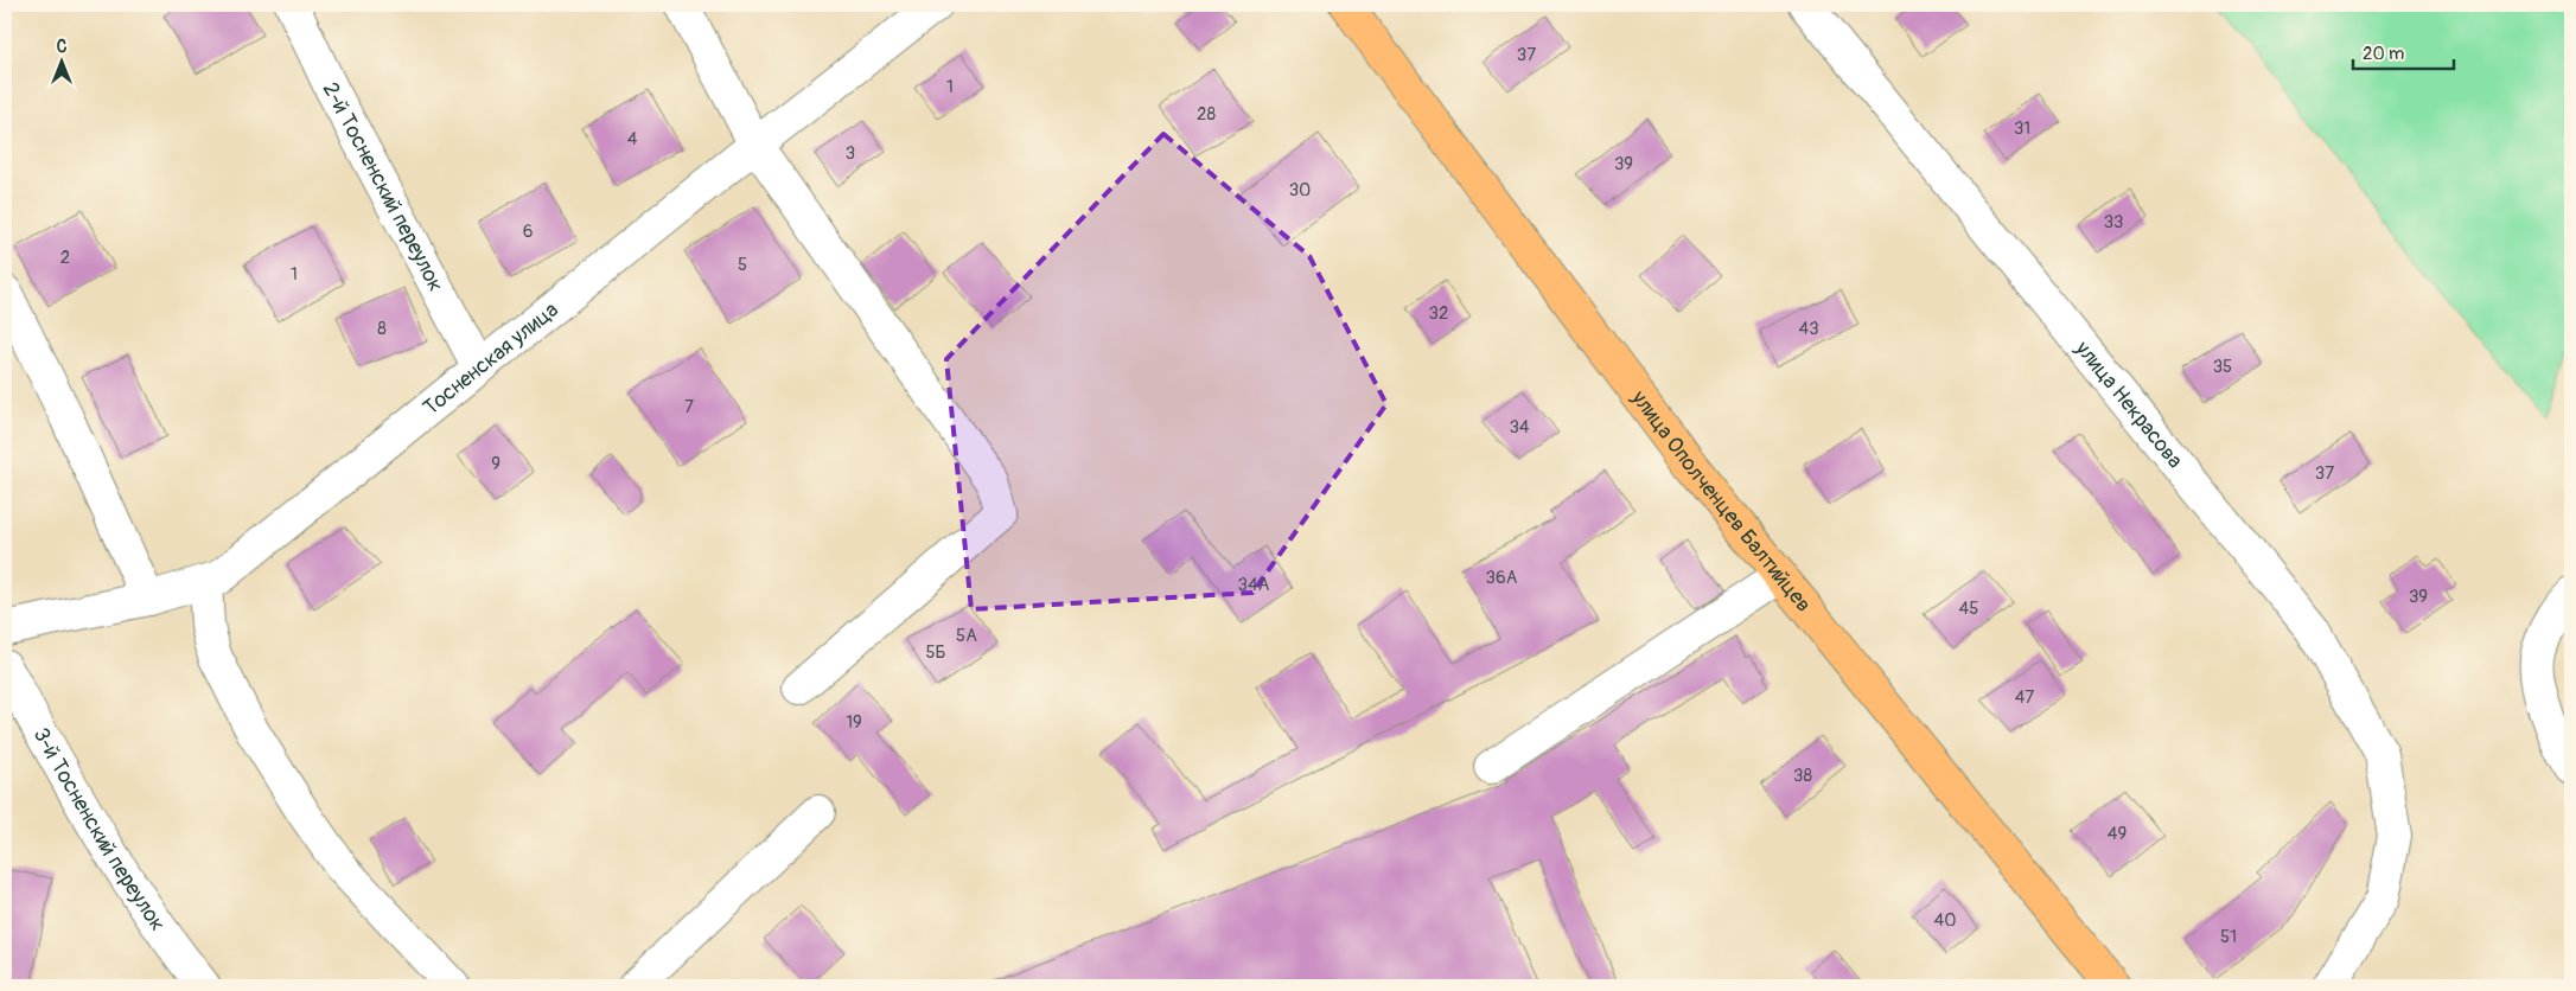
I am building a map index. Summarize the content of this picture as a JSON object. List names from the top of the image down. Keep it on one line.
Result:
{"streets":{"main road":["улица Ополченцев Балтийцев"],"street":["2-й Тосненский переулок","Тосненская улица","улица Некрасова","3-й Тосненский переулок"]},"crossings":[["2-й Тосненский переулок","Тосненская улица"]],"house_numbers":["37","1","28","31","4","3","39","30","33","6","2","5","1","32","8","43","35","7","34","9","37","36А","34А","39","45","5А","5Б","47","19","38","49","40","51"],"scale_bar":"20 m","north":"top"}
